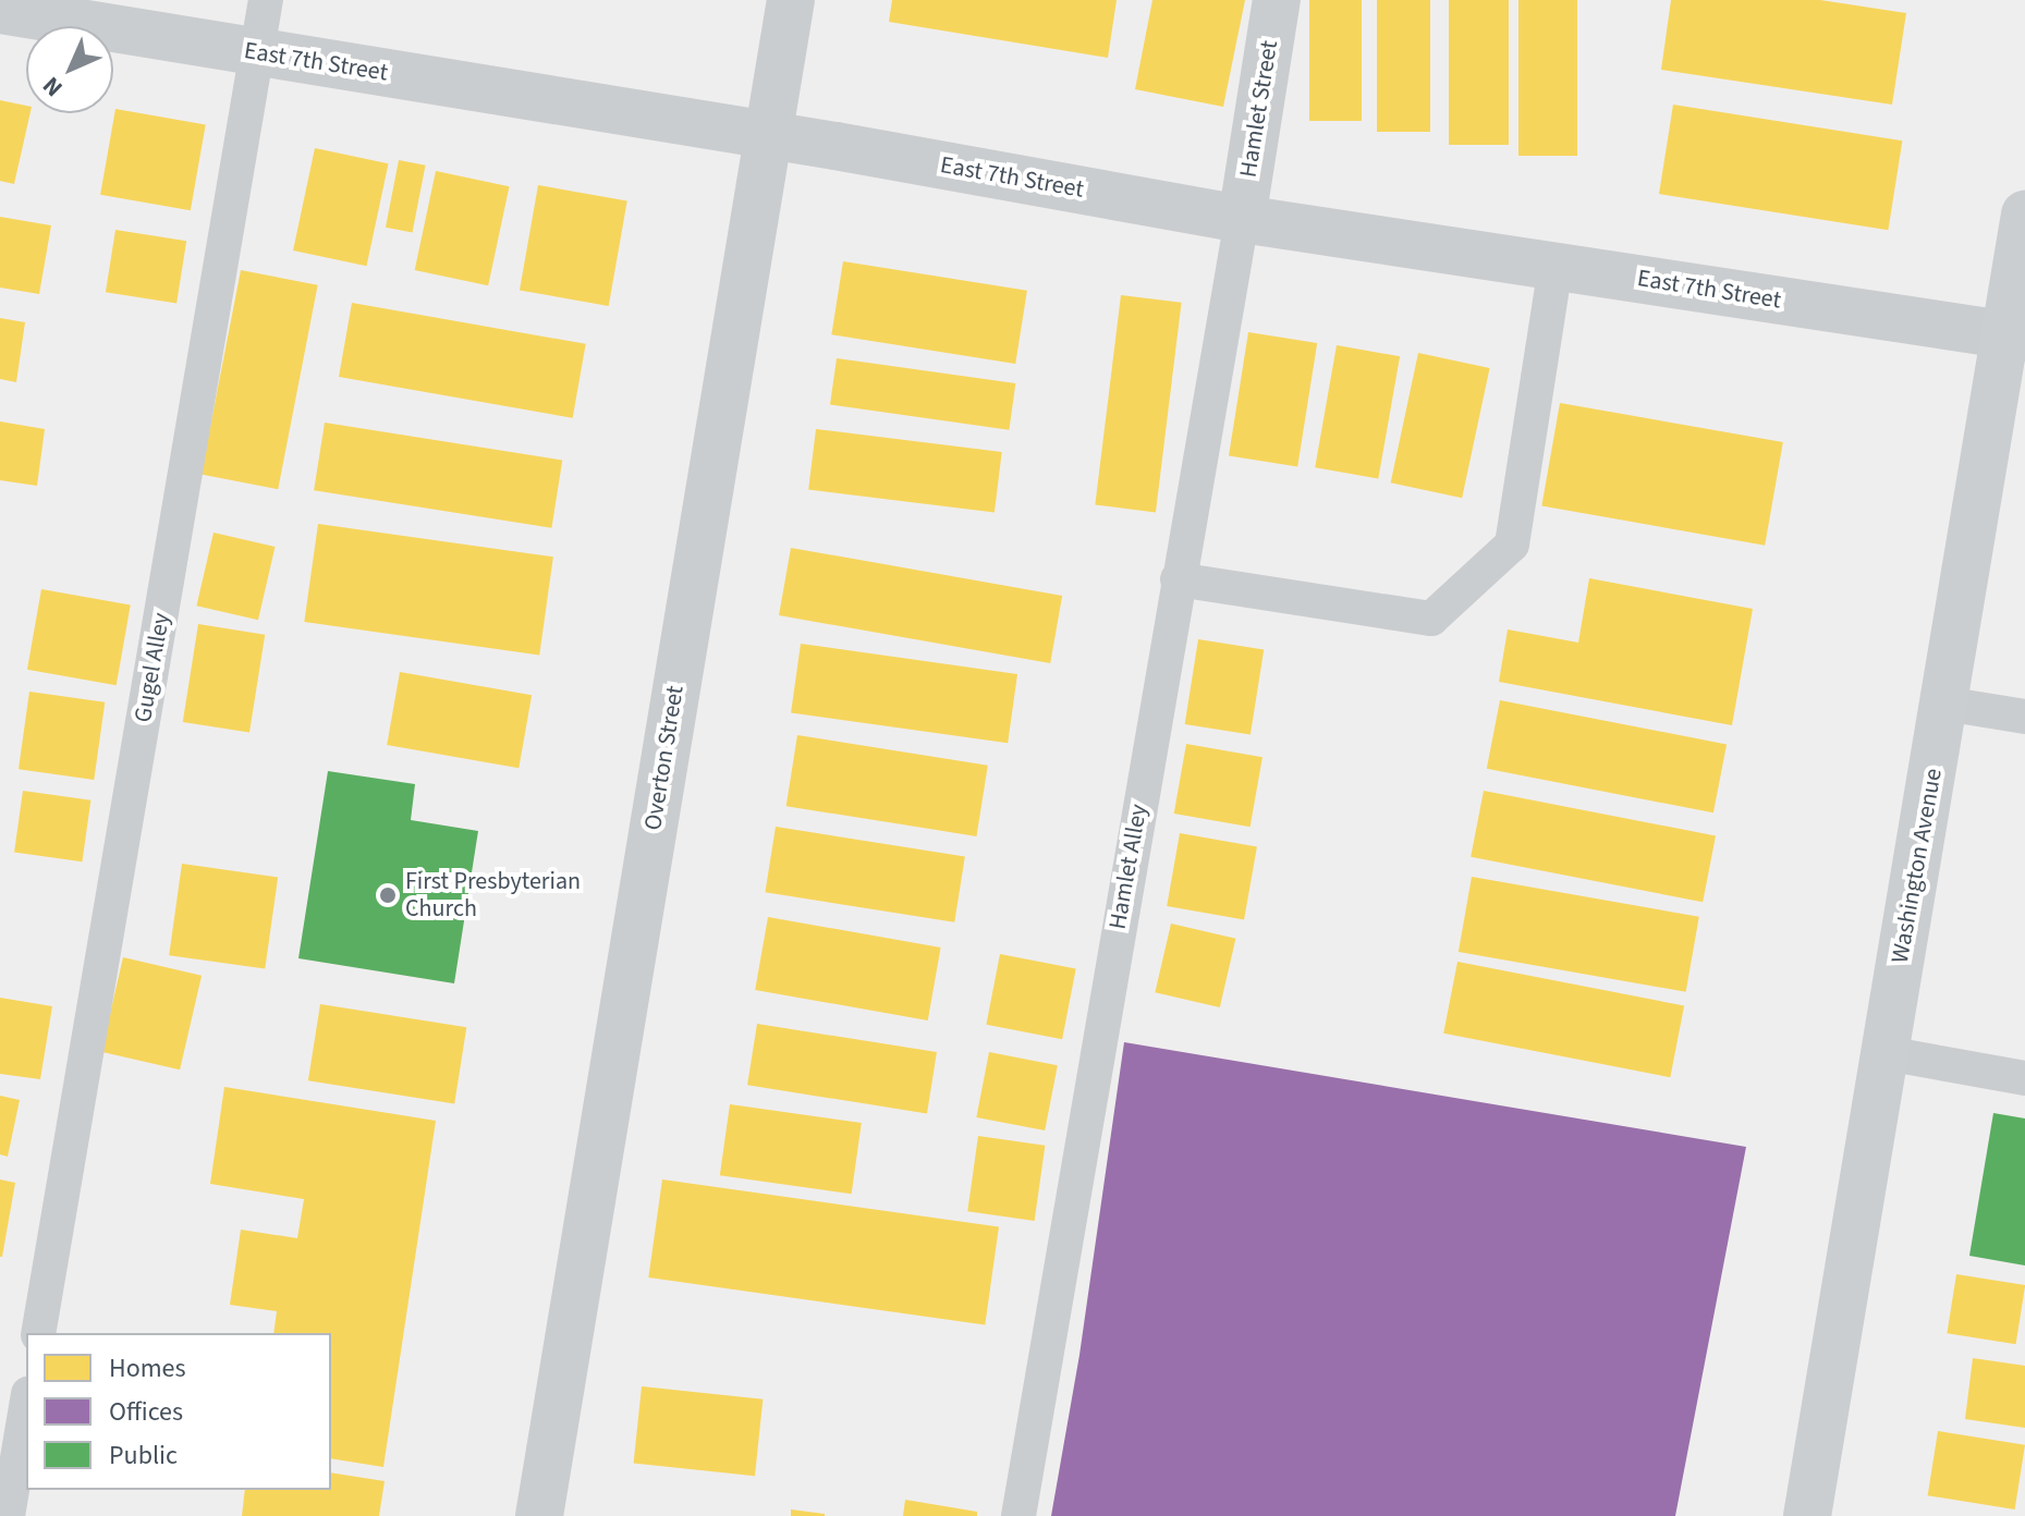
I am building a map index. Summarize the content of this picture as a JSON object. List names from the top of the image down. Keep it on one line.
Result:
{"streets":{"street":["East 7th Street","Hamlet Street","Overton Street","Washington Avenue"],"lane":["Gugel Alley","Hamlet Alley"]},"crossings":[["East 7th Street","Hamlet Street"],["East 7th Street","Gugel Alley"],["East 7th Street","Overton Street"],["East 7th Street","Washington Avenue"],["East 7th Street","Hamlet Alley"],["Hamlet Street","Hamlet Alley"]],"places":["First Presbyterian Church"],"legend":["Homes","Offices","Public"],"north":"bottom left"}
